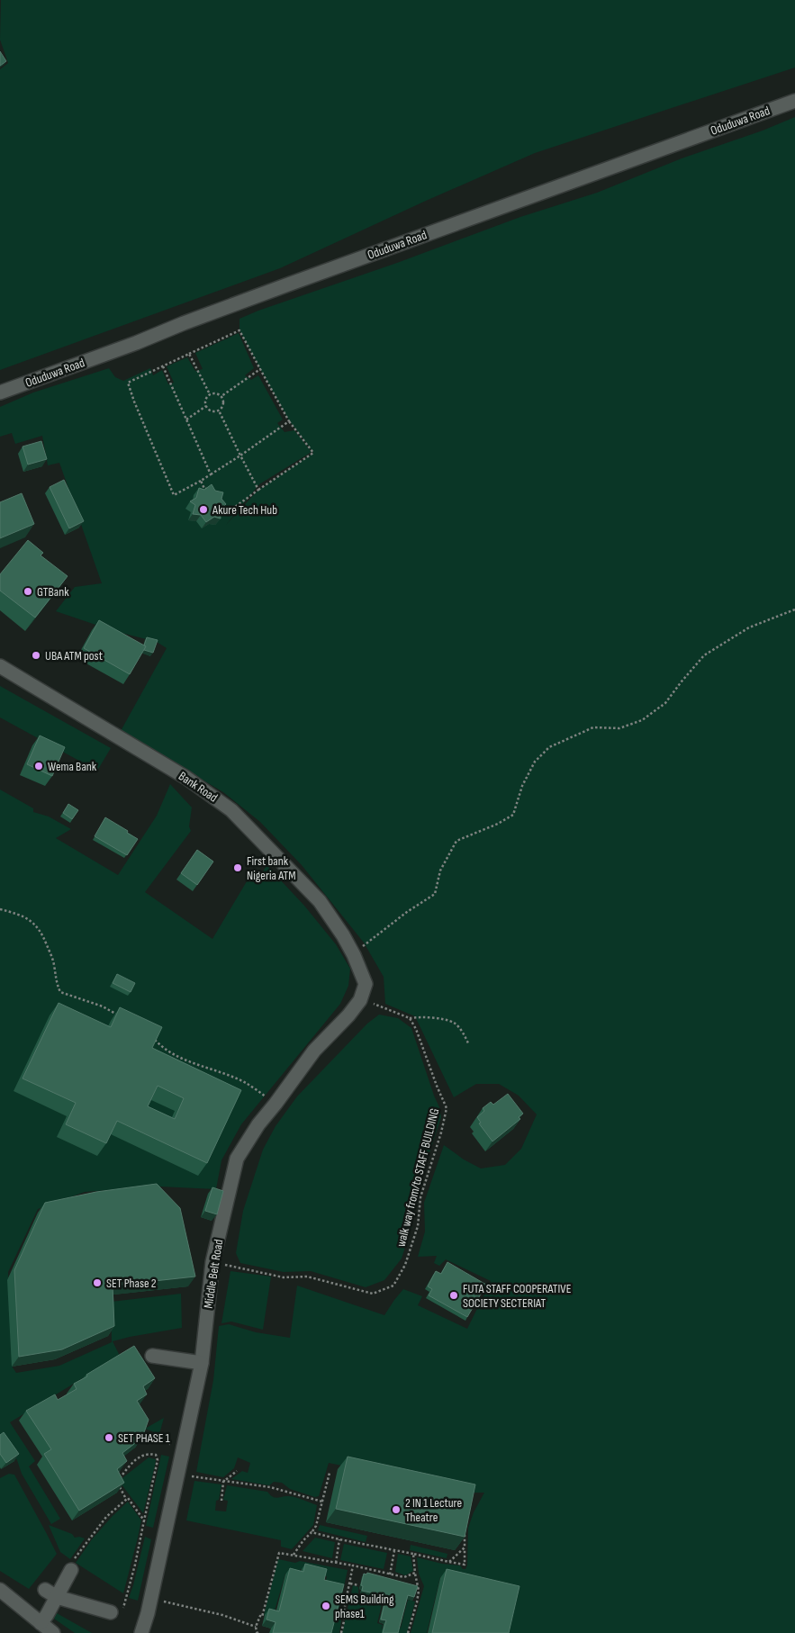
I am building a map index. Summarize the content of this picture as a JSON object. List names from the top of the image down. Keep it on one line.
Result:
{"streets":{"street":["Oduduwa Road","Bank Road","Middle Belt Road"],"path":["walk way from/to STAFF BUILDING"]},"crossings":[["Bank Road","Middle Belt Road"],["walk way from/to STAFF BUILDING","Middle Belt Road"]],"places":["Akure Tech Hub","GTBank","UBA ATM post","Wema Bank","First bank Nigeria ATM","SET Phase 2","FUTA STAFF COOPERATIVE SOCIETY SECTERIAT","SET PHASE 1","2 IN 1 Lecture Theatre","SEMS Building phase1"]}
